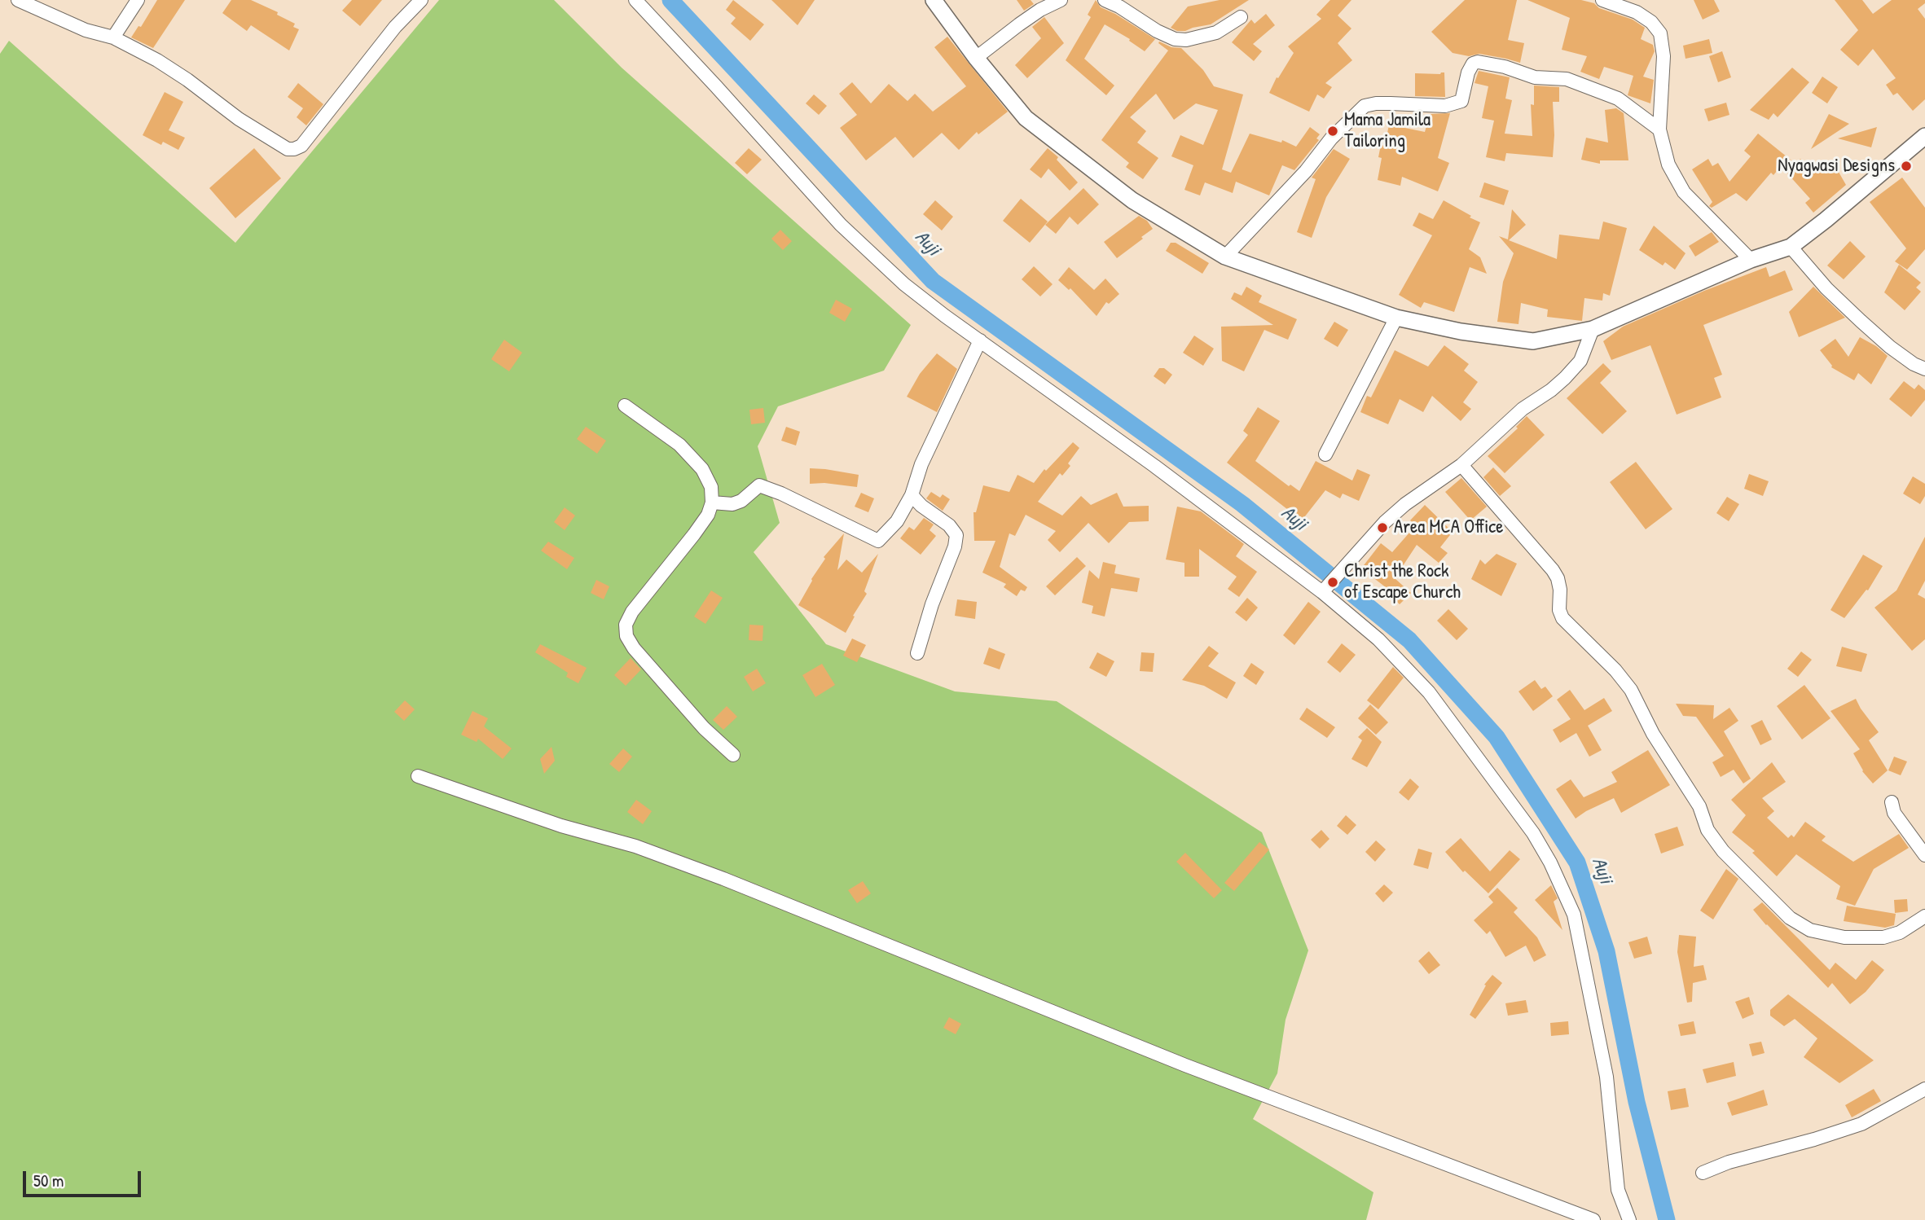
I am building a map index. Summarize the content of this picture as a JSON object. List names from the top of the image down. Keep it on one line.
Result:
{"water":["Auji"],"places":["Mama Jamila Tailoring","Nyagwasi Designs","Area MCA Office","Christ the Rock of Escape Church"],"scale_bar":"50 m"}
